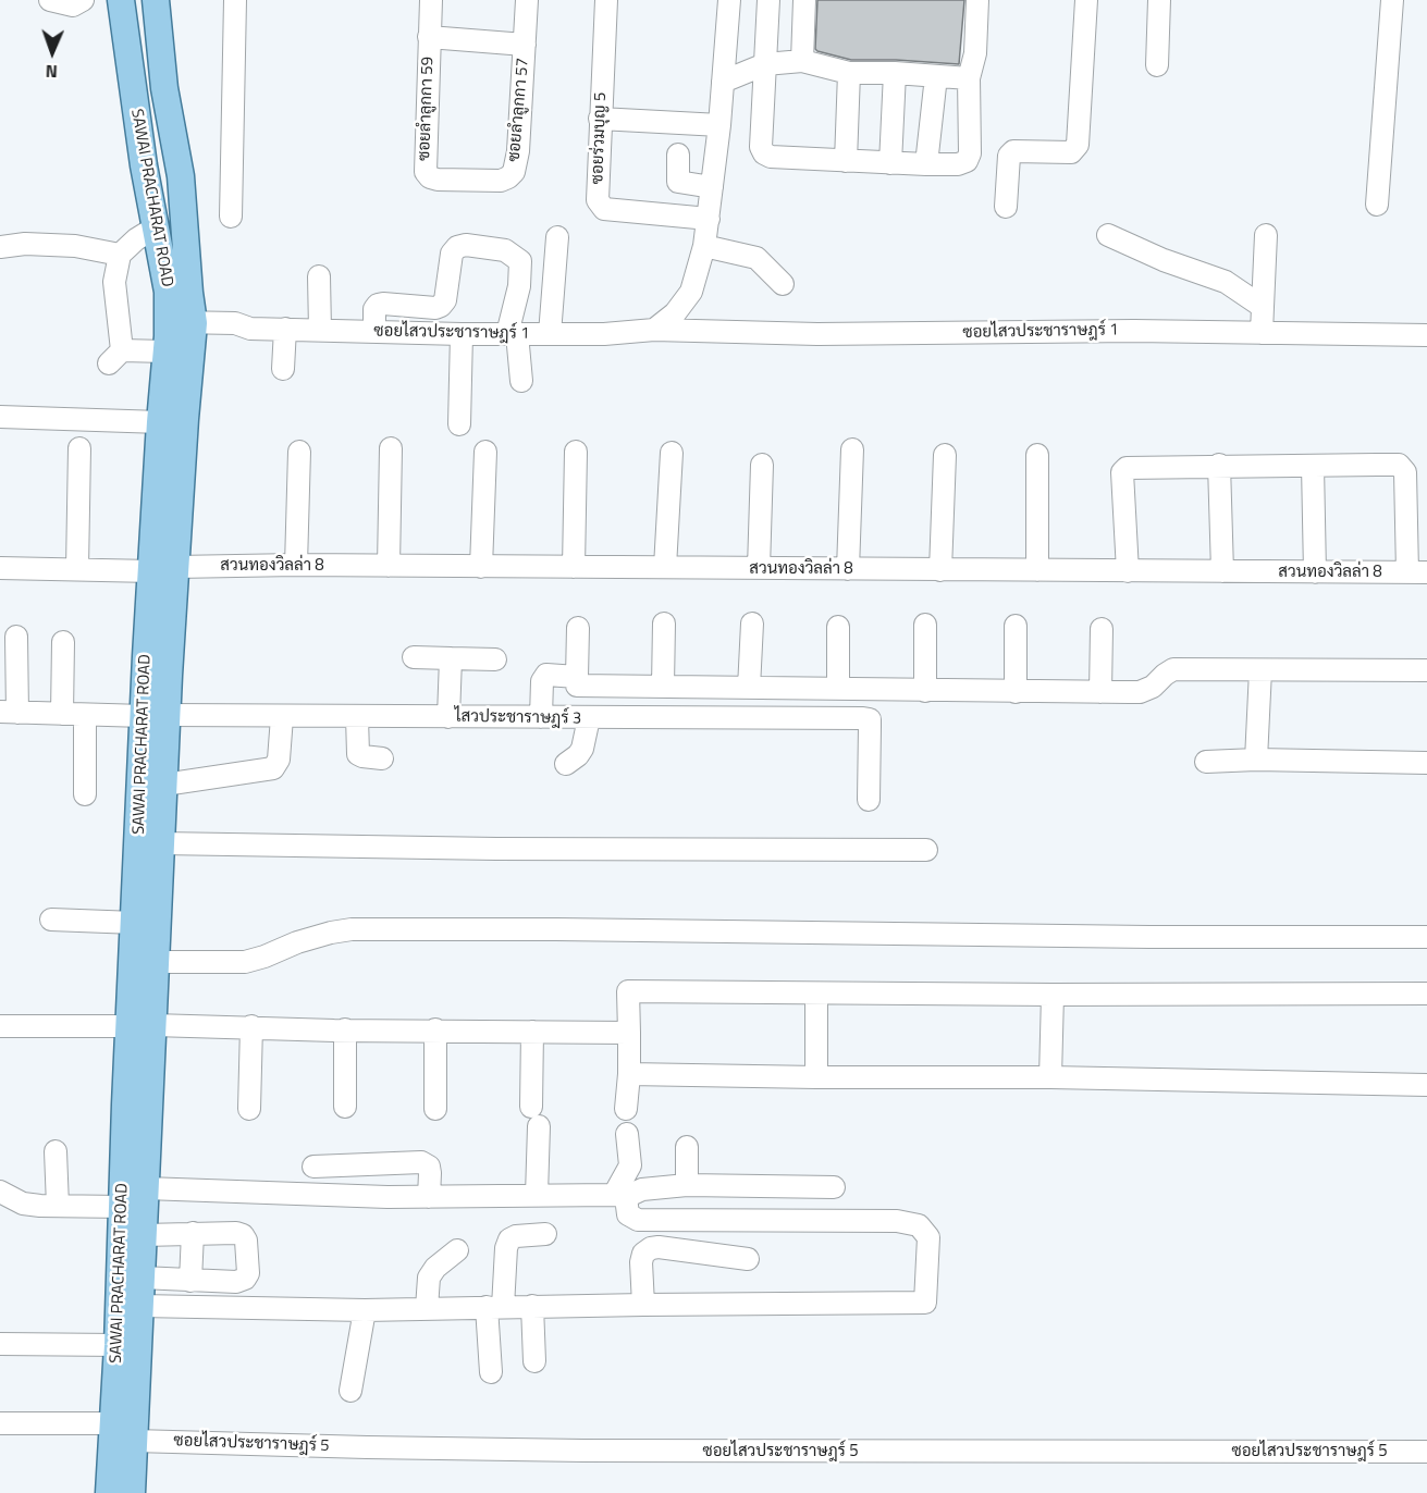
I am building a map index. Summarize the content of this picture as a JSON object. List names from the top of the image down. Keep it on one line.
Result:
{"streets":{"main road":["SAWAI PRACHARAT ROAD"],"street":["ซอยลำลูกกา 59","ซอยลำลูกกา 57","ซอยร่วมบุญ 5","ซอยไสวประชาราษฎร์ 1","สวนทองวิลล่า 8","ไสวประชาราษฎร์ 3","ซอยไสวประชาราษฎร์ 5"]},"crossings":[["ซอยลำลูกกา 59","ซอยลำลูกกา 57"],["SAWAI PRACHARAT ROAD","ซอยไสวประชาราษฎร์ 1"],["SAWAI PRACHARAT ROAD","สวนทองวิลล่า 8"],["SAWAI PRACHARAT ROAD","ไสวประชาราษฎร์ 3"],["SAWAI PRACHARAT ROAD","ซอยไสวประชาราษฎร์ 5"]],"north":"bottom"}
